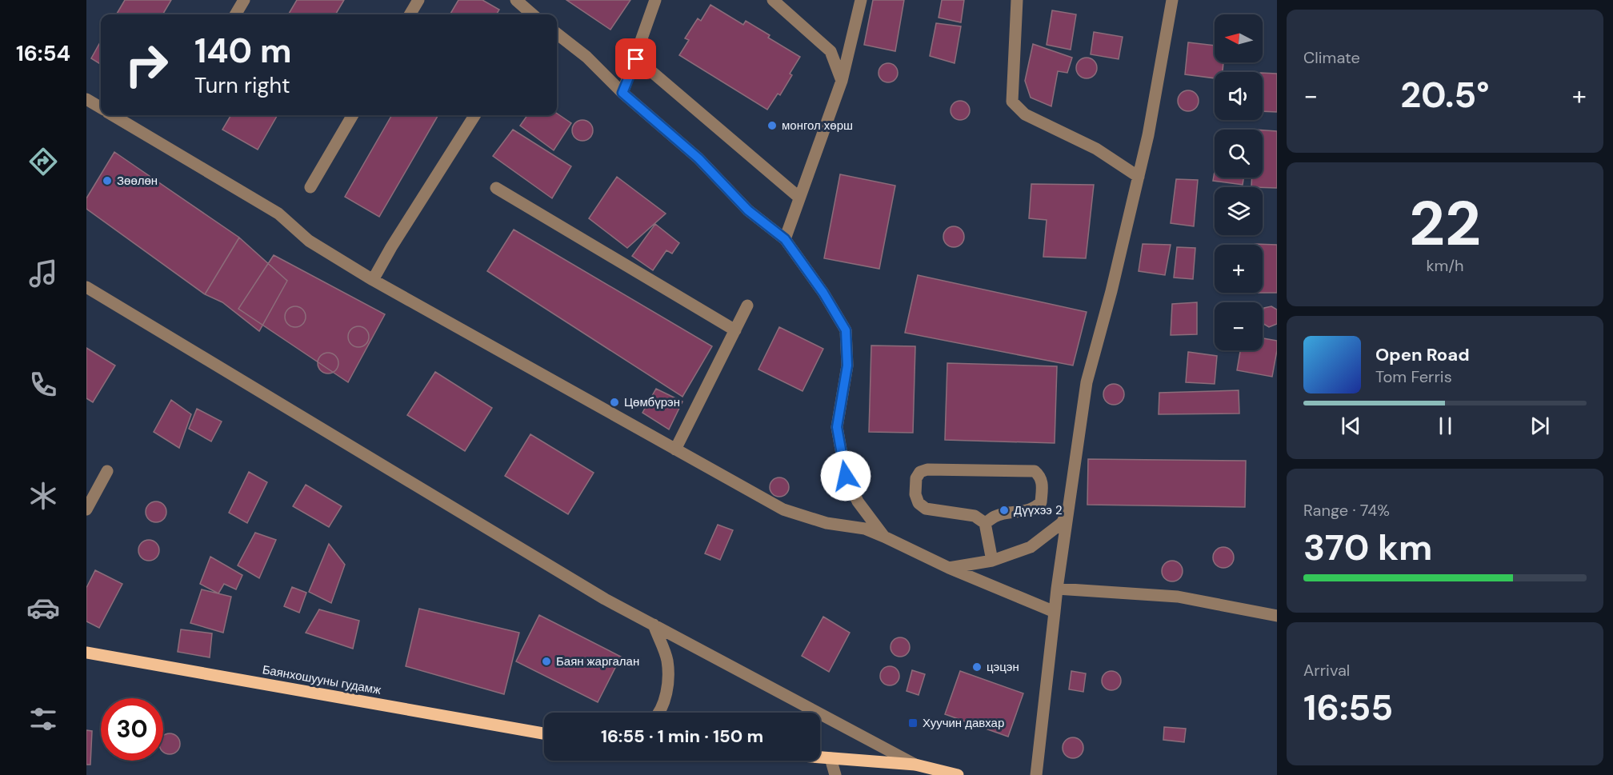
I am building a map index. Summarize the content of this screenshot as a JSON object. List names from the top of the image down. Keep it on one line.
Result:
{"streets":{"main road":["Баянхошууны гудамж"]},"places":{"other":["монгол хөрш","Зөөлөн","Цөмбүрэн","Дүүхээ 2","Баян жаргалан","цэцэн"],"transit":["Хуучин давхар"]},"north":"left","page":{"tabs":"16:54","tile":["Climate",["22","km/h"],["Range · 74%","370 km"],["Arrival","16:55"]],"map_buttons":["+","−"],"turn":["140 m","Turn right"],"heat":["−","20.5°","+"],"song":["Open Road","Tom Ferris"],"limit":"30","trip":"16:55 · 1 min · 150 m"}}
